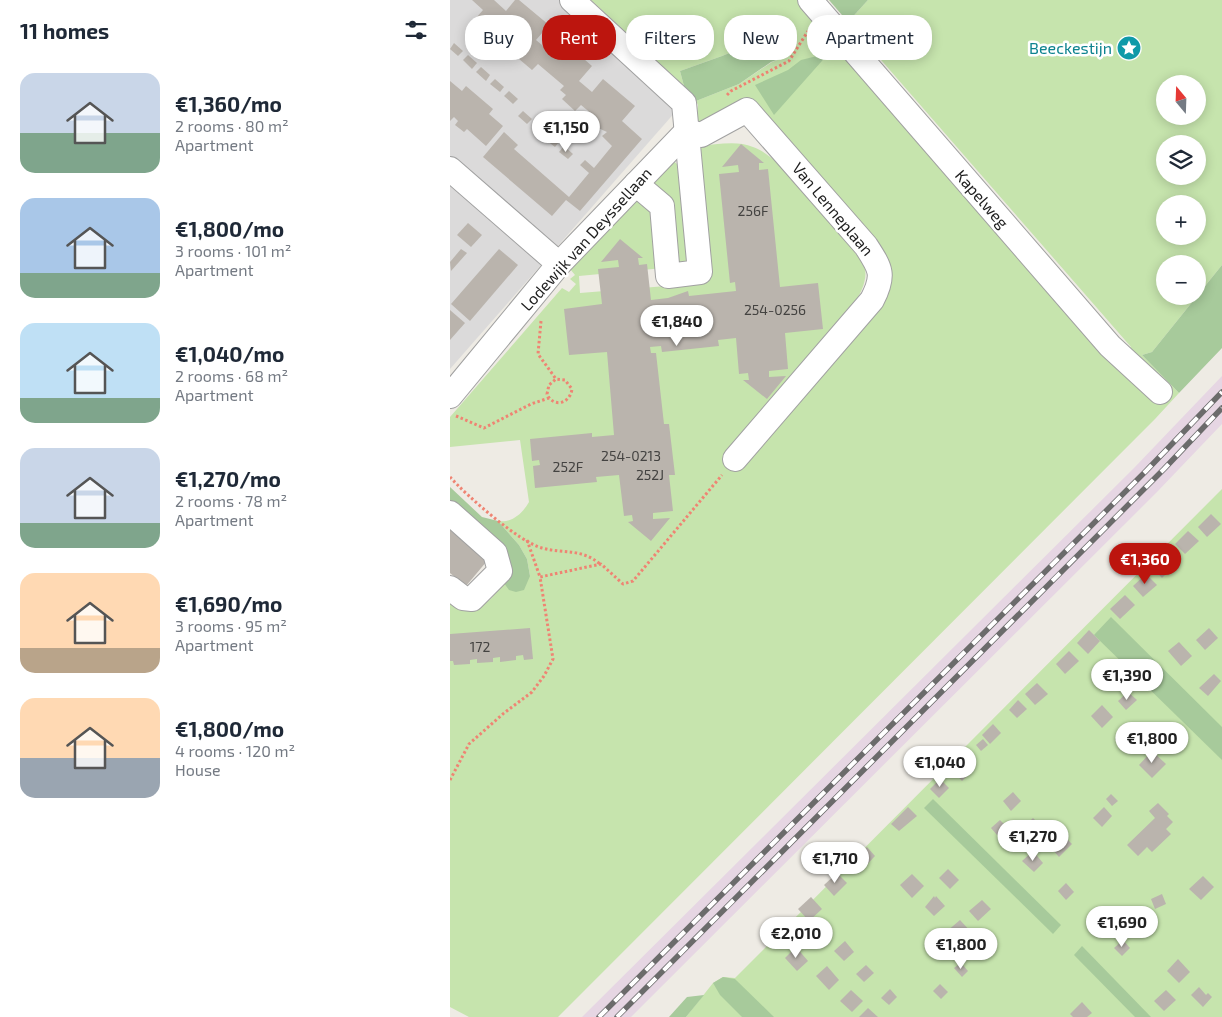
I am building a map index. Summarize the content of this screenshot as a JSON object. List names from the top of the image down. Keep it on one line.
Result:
{"streets":{"street":["Kapelweg","Van Lenneplaan","Lodewijk van Deyssellaan"]},"crossings":[["Van Lenneplaan","Lodewijk van Deyssellaan"]],"places":{"place":["Beeckestijn"]},"house_numbers":["256F","254-0256","254-0213","252F","252J","172"],"north":"top","page":{"heading":"11 homes","chip":["Buy","Rent","Filters","New","Apartment"],"list":[{"name":"€1,360/mo","note":"2 rooms · 80 m² · Apartment"},{"name":"€1,800/mo","note":"3 rooms · 101 m² · Apartment"},{"name":"€1,040/mo","note":"2 rooms · 68 m² · Apartment"},{"name":"€1,270/mo","note":"2 rooms · 78 m² · Apartment"},{"name":"€1,690/mo","note":"3 rooms · 95 m² · Apartment"},{"name":"€1,800/mo","note":"4 rooms · 120 m² · House"}],"map_buttons":["+","−"],"price":["€1,150","€1,840","€1,360","€1,390","€1,800","€1,040","€1,270","€1,710","€1,690","€2,010","€1,800"]}}
